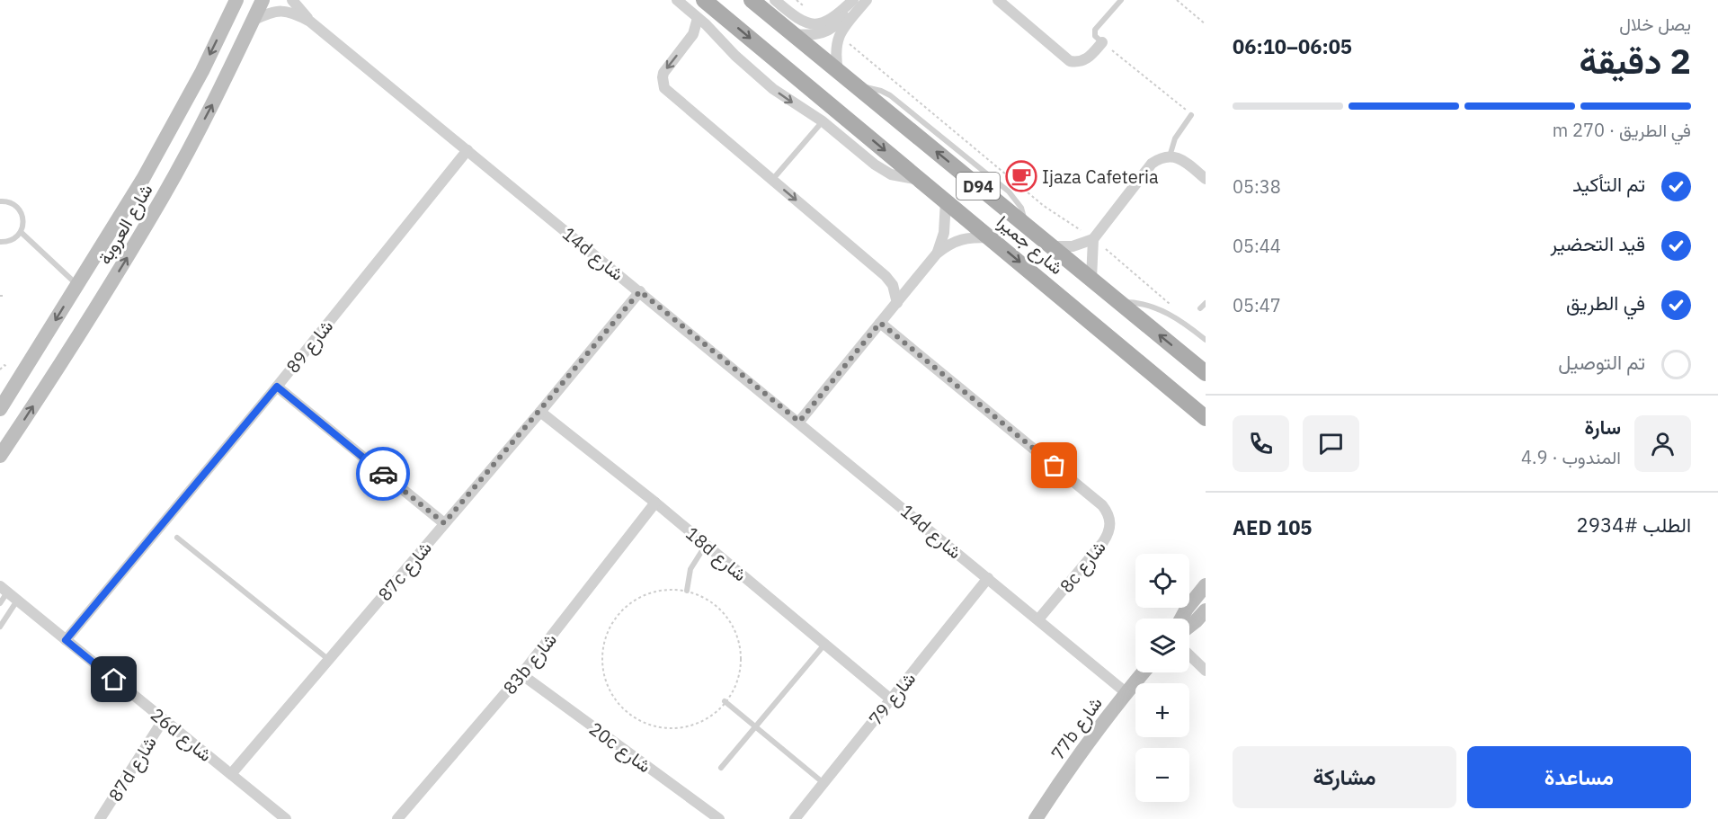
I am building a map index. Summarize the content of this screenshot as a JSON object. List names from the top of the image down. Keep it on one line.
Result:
{"streets":{"main road":["D94","شارع العروبة","شارع جميرا","77b شارع"],"street":["14d شارع","شارع 89","18d شارع","8c شارع","87c شارع","83b شارع","شارع 79","26d شارع","20c شارع","87d شارع"]},"crossings":[["شارع العروبة","14d شارع"],["14d شارع","شارع 89"],["14d شارع","8c شارع"],["14d شارع","87c شارع"],["14d شارع","شارع 79"],["14d شارع","77b شارع"],["شارع 89","26d شارع"],["18d شارع","87c شارع"],["18d شارع","83b شارع"],["18d شارع","شارع 79"],["87c شارع","26d شارع"],["83b شارع","20c شارع"],["26d شارع","87d شارع"]],"places":{"cafe":["Ijaza Cafeteria"]},"page":{"heading":["2 دقيقة","يصل خلال","06:05–06:10"],"panel":["سارة","المندوب · 4.9","الطلب #2934","AED 105"],"bar":"في الطريق · 270 m","list":[["تم التأكيد","05:38"],["قيد التحضير","05:44"],["في الطريق","05:47"],"تم التوصيل"],"map_buttons":["+","−"],"buttons":["مساعدة","مشاركة"]}}
